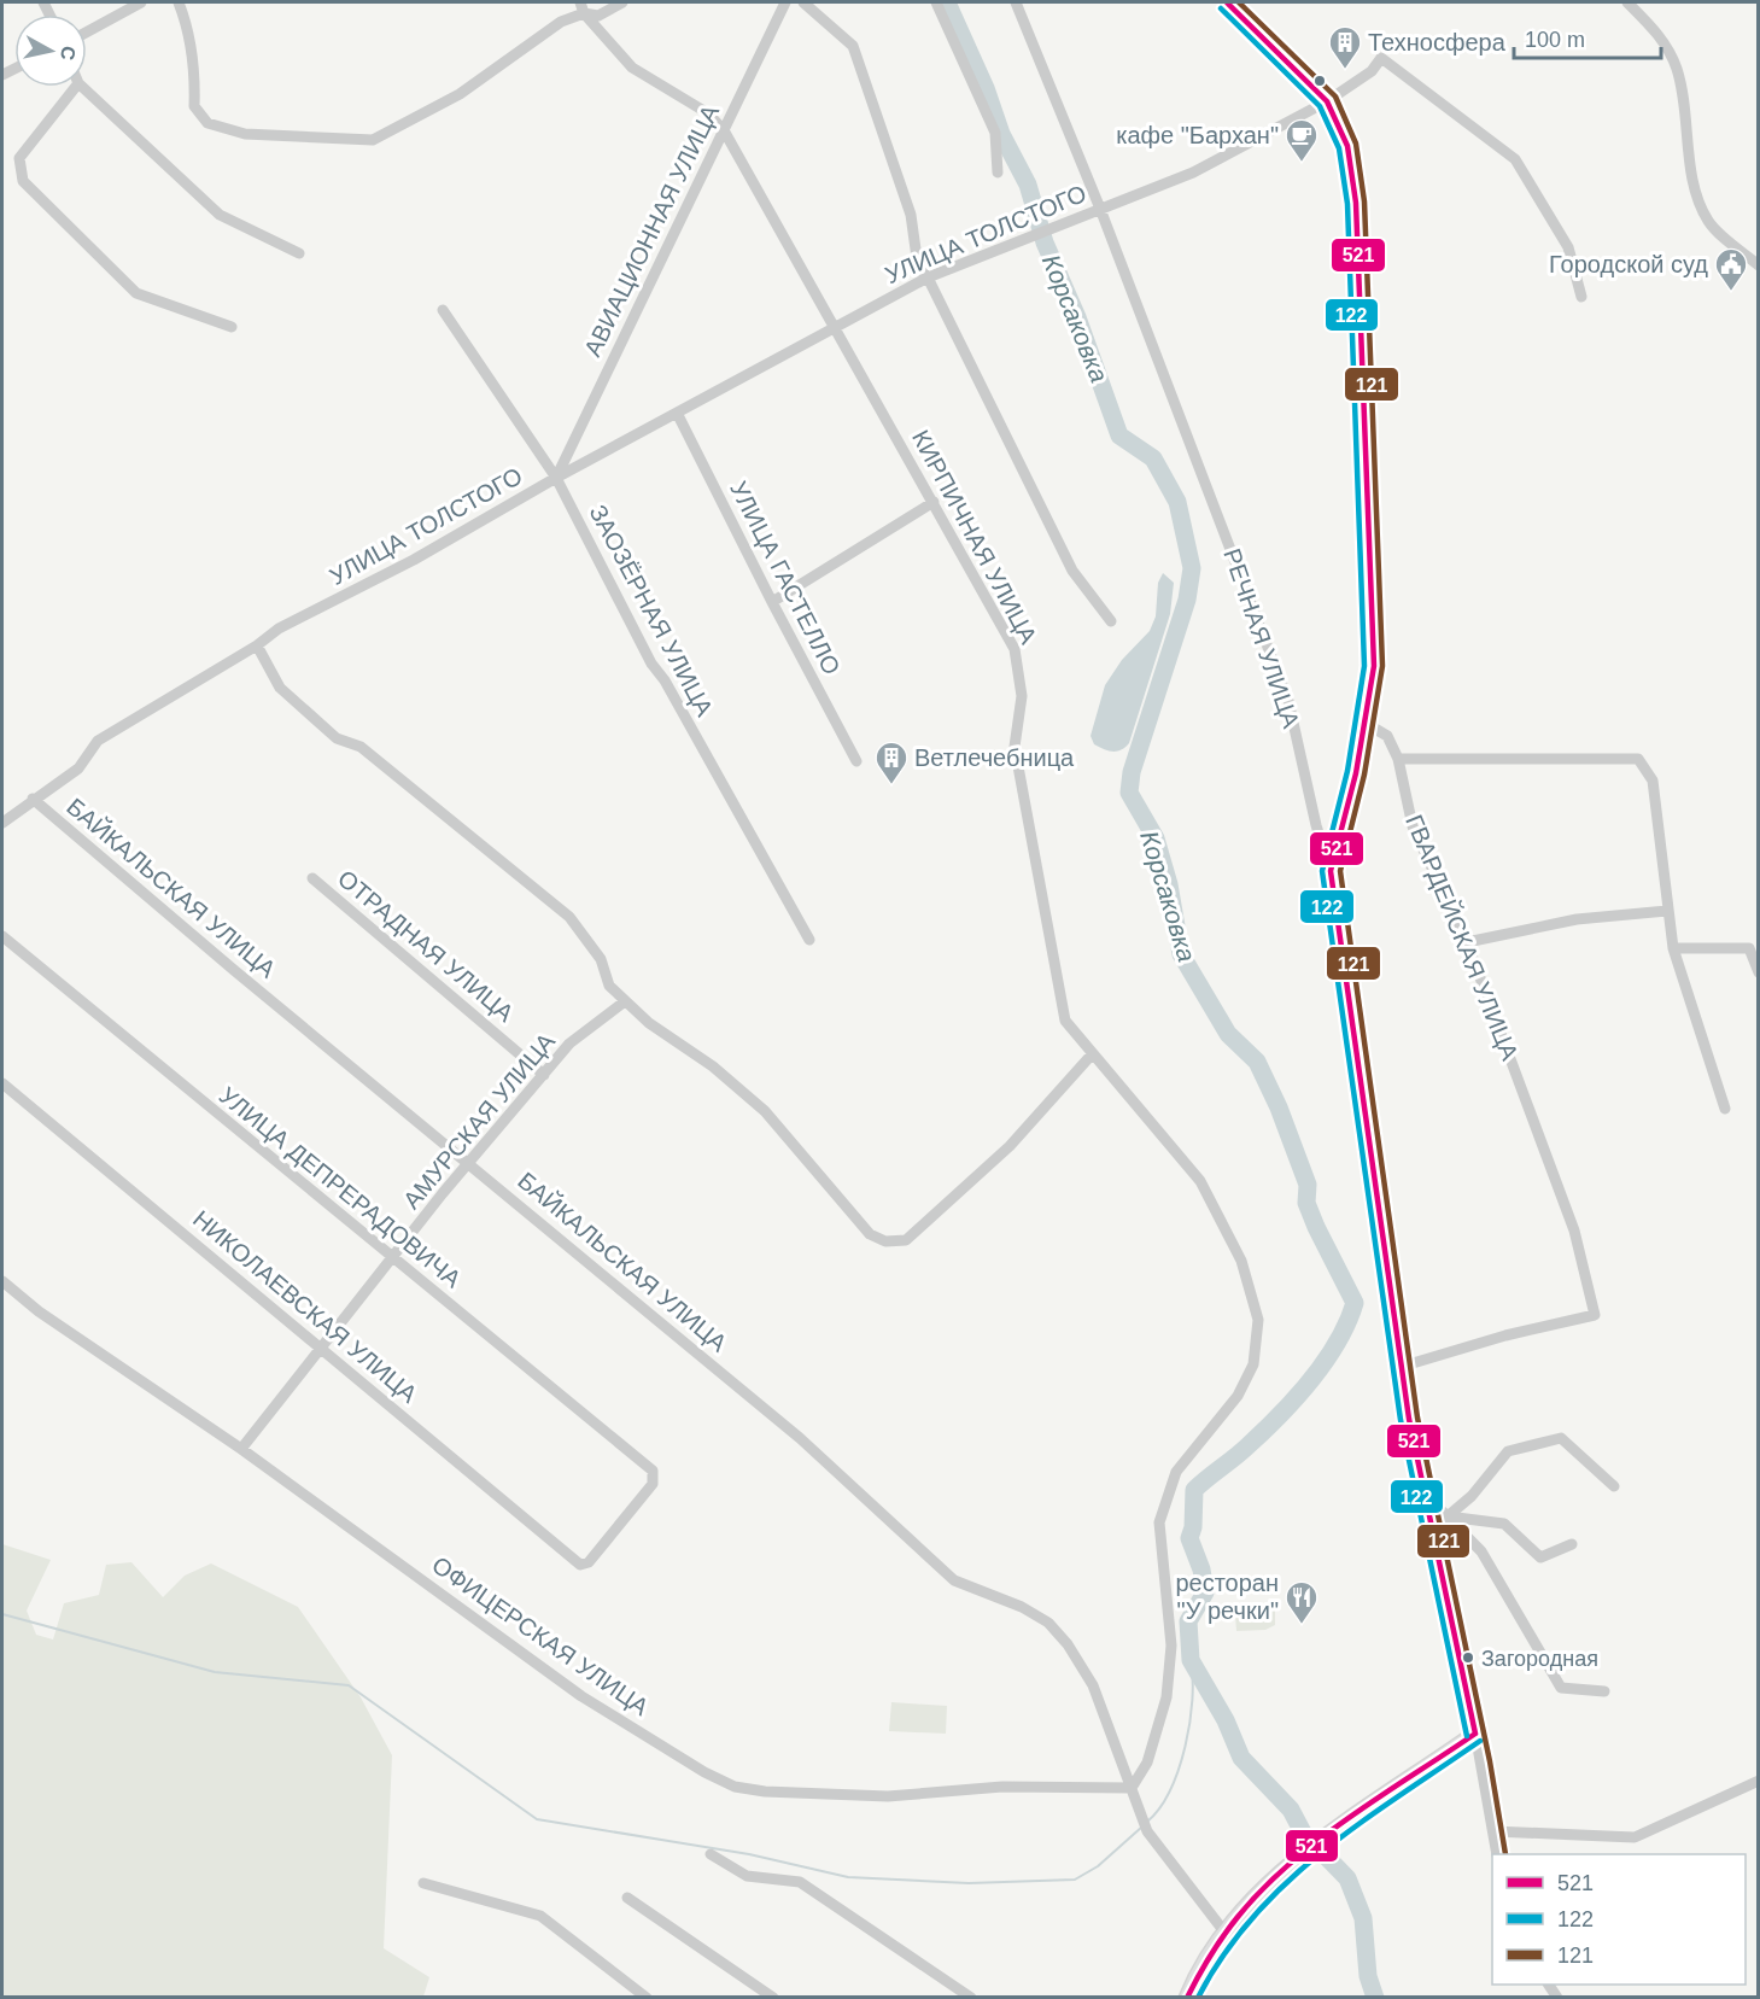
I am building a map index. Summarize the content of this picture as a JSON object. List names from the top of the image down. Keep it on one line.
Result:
{"streets":{"main road":["РЕЧНАЯ УЛИЦА"],"street":["АВИАЦИОННАЯ УЛИЦА","УЛИЦА ТОЛСТОГО","КИРПИЧНАЯ УЛИЦА","УЛИЦА ГАСТЕЛЛО","ЗАОЗЁРНАЯ УЛИЦА","БАЙКАЛЬСКАЯ УЛИЦА","ГВАРДЕЙСКАЯ УЛИЦА","ОТРАДНАЯ УЛИЦА","АМУРСКАЯ УЛИЦА","УЛИЦА ДЕПРЕРАДОВИЧА","НИКОЛАЕВСКАЯ УЛИЦА","ОФИЦЕРСКАЯ УЛИЦА"]},"crossings":[["АВИАЦИОННАЯ УЛИЦА","УЛИЦА ТОЛСТОГО"],["АВИАЦИОННАЯ УЛИЦА","КИРПИЧНАЯ УЛИЦА"],["АВИАЦИОННАЯ УЛИЦА","ЗАОЗЁРНАЯ УЛИЦА"],["УЛИЦА ТОЛСТОГО","КИРПИЧНАЯ УЛИЦА"],["УЛИЦА ТОЛСТОГО","УЛИЦА ГАСТЕЛЛО"],["УЛИЦА ТОЛСТОГО","ЗАОЗЁРНАЯ УЛИЦА"],["УЛИЦА ТОЛСТОГО","РЕЧНАЯ УЛИЦА"],["УЛИЦА ТОЛСТОГО","БАЙКАЛЬСКАЯ УЛИЦА"],["КИРПИЧНАЯ УЛИЦА","БАЙКАЛЬСКАЯ УЛИЦА"],["КИРПИЧНАЯ УЛИЦА","ОФИЦЕРСКАЯ УЛИЦА"],["РЕЧНАЯ УЛИЦА","ГВАРДЕЙСКАЯ УЛИЦА"],["БАЙКАЛЬСКАЯ УЛИЦА","АМУРСКАЯ УЛИЦА"],["БАЙКАЛЬСКАЯ УЛИЦА","ОФИЦЕРСКАЯ УЛИЦА"],["ОТРАДНАЯ УЛИЦА","АМУРСКАЯ УЛИЦА"],["АМУРСКАЯ УЛИЦА","УЛИЦА ДЕПРЕРАДОВИЧА"],["АМУРСКАЯ УЛИЦА","НИКОЛАЕВСКАЯ УЛИЦА"],["АМУРСКАЯ УЛИЦА","ОФИЦЕРСКАЯ УЛИЦА"],["УЛИЦА ДЕПРЕРАДОВИЧА","НИКОЛАЕВСКАЯ УЛИЦА"]],"water":["Корсаковка"],"places":{"building":["Техносфера","Ветлечебница"],"cafe":["кафе \"Бархан\""],"public building":["Городской суд"],"restaurant":["ресторан \"У речки\""],"other":["Загородная"]},"lines":["transit line 521","transit line 121","transit line 122"],"legend":["521","122","121"],"scale_bar":"100 m","north":"right"}
